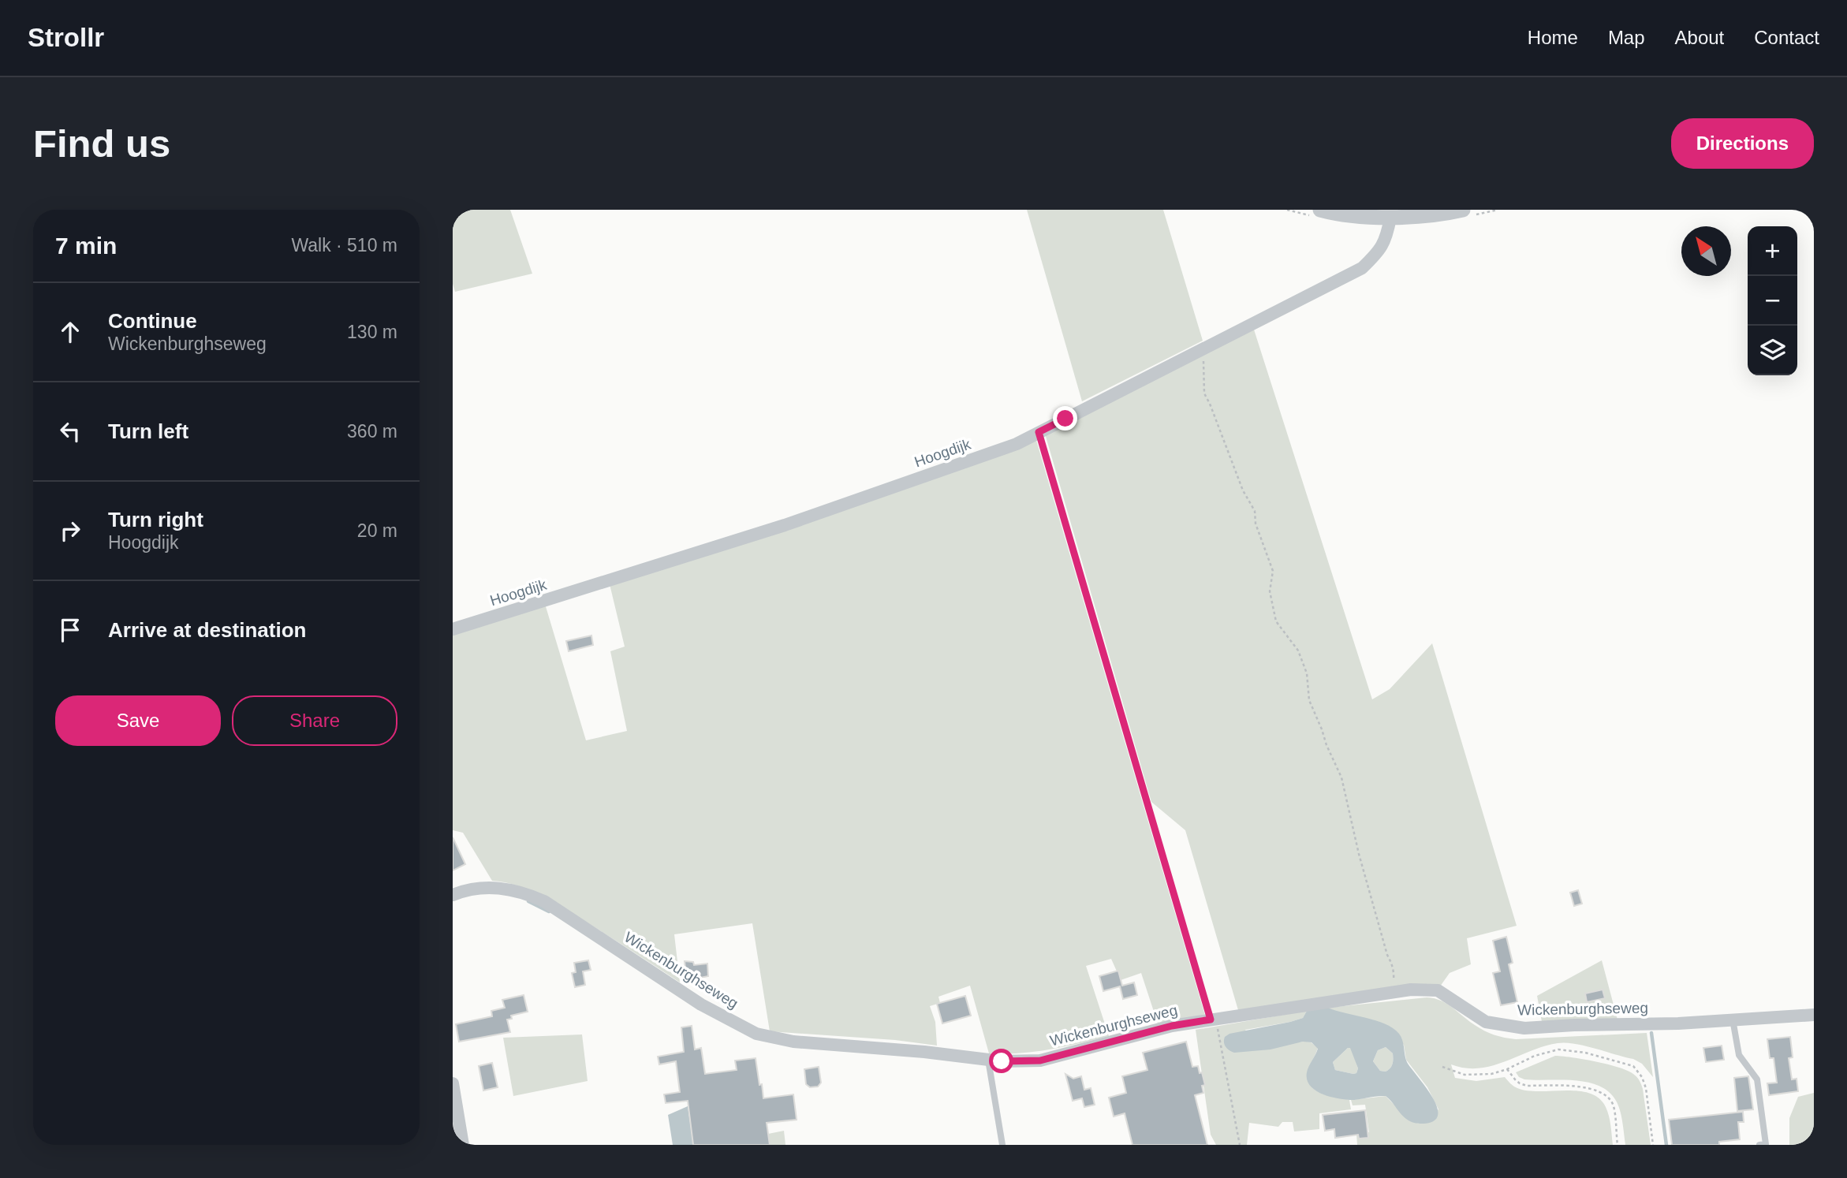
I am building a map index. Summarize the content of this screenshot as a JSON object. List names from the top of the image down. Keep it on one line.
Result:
{"streets":{"street":["Hoogdijk","Wickenburghseweg"]},"north":"top left","page":{"header":"Strollr","nav":["Home","Map","About","Contact"],"buttons":["Directions",["Save","Share"]],"title":"Find us","heading":["7 min","Walk · 510 m"],"map_buttons":["+","−"],"list":[["Continue","Wickenburghseweg","130 m"],["Turn left","360 m"],["Turn right","Hoogdijk","20 m"],"Arrive at destination"]}}
